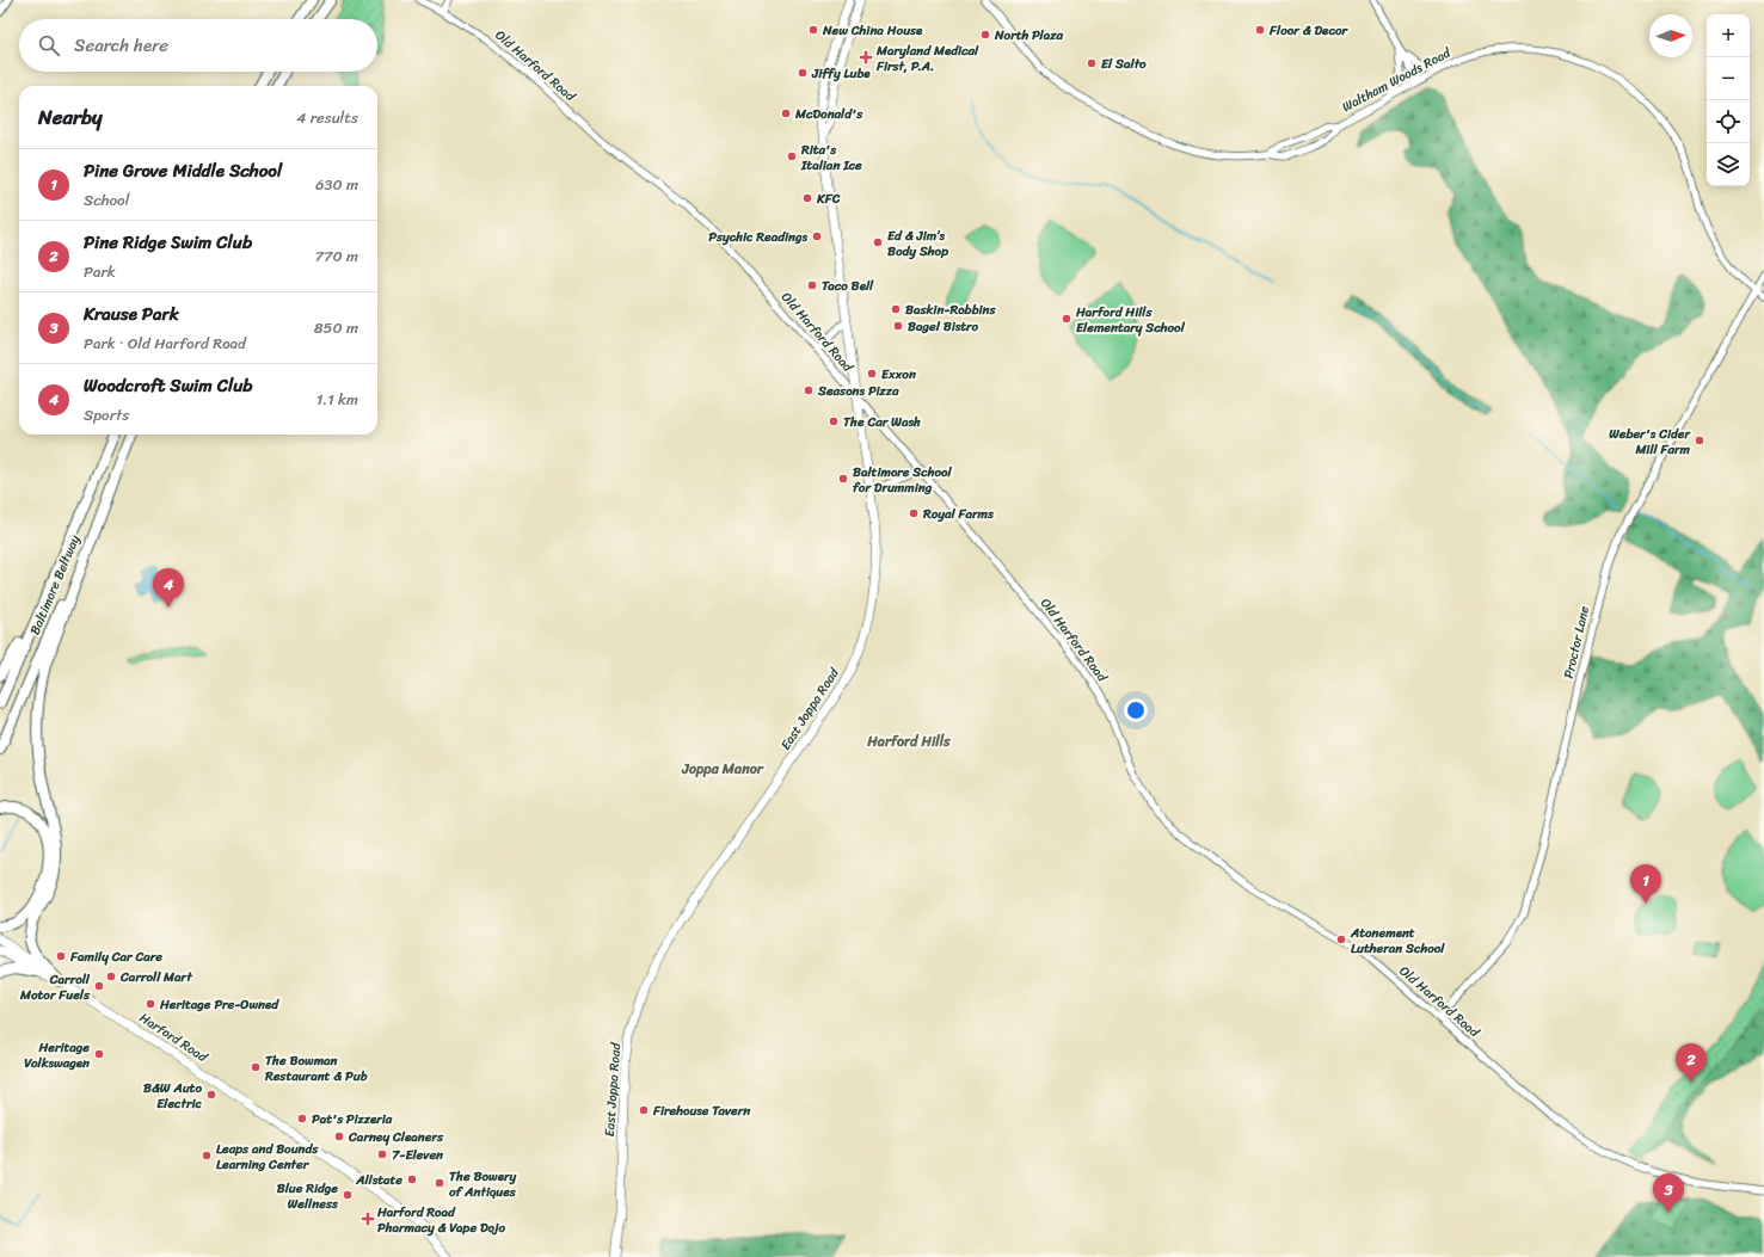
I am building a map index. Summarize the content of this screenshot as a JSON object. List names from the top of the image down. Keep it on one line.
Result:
{"streets":{"highway":["Baltimore Beltway"],"main road":["East Joppa Road","Harford Road"],"street":["Old Harford Road","Waltham Woods Road","Proctor Lane"]},"crossings":[["Old Harford Road","Proctor Lane"],["Old Harford Road","East Joppa Road"],["Waltham Woods Road","Proctor Lane"]],"districts":["Harford Hills","Joppa Manor"],"places":{"other":["New China House","Floor & Decor","North Plaza","El Salto","Jiffy Lube","McDonald's","Rita's Italian Ice","KFC","Psychic Readings","Ed & Jim’s Body Shop","Taco Bell","Baskin-Robbins","Harford Hills Elementary School","Bagel Bistro","Exxon","Seasons Pizza","The Car Wash","Weber's Cider Mill Farm","Baltimore School for Drumming","Royal Farms","Atonement Lutheran School","Family Car Care","Carroll Mart","Carroll Motor Fuels","Heritage Pre-Owned","Heritage Volkswagen","The Bowman Restaurant & Pub","B&W Auto Electric","Firehouse Tavern","Pat's Pizzeria","Carney Cleaners","7-Eleven","Leaps and Bounds Learning Center","Allstate","The Bowery of Antiques","Blue Ridge Wellness"],"health":["Maryland Medical First, P.A.","Harford Road Pharmacy & Vape Dojo"]},"north":"right","page":{"map_buttons":["+","−"],"search":"Search here","heading":["Nearby","4 results"],"list":[{"mark":"1","name":"Pine Grove Middle School","note":"School","value":"630 m"},{"mark":"2","name":"Pine Ridge Swim Club","note":"Park","value":"770 m"},{"mark":"3","name":"Krause Park","note":"Park · Old Harford Road","value":"850 m"},{"mark":"4","name":"Woodcroft Swim Club","note":"Sports","value":"1.1 km"}],"pins":["4","1","2","3"]}}
